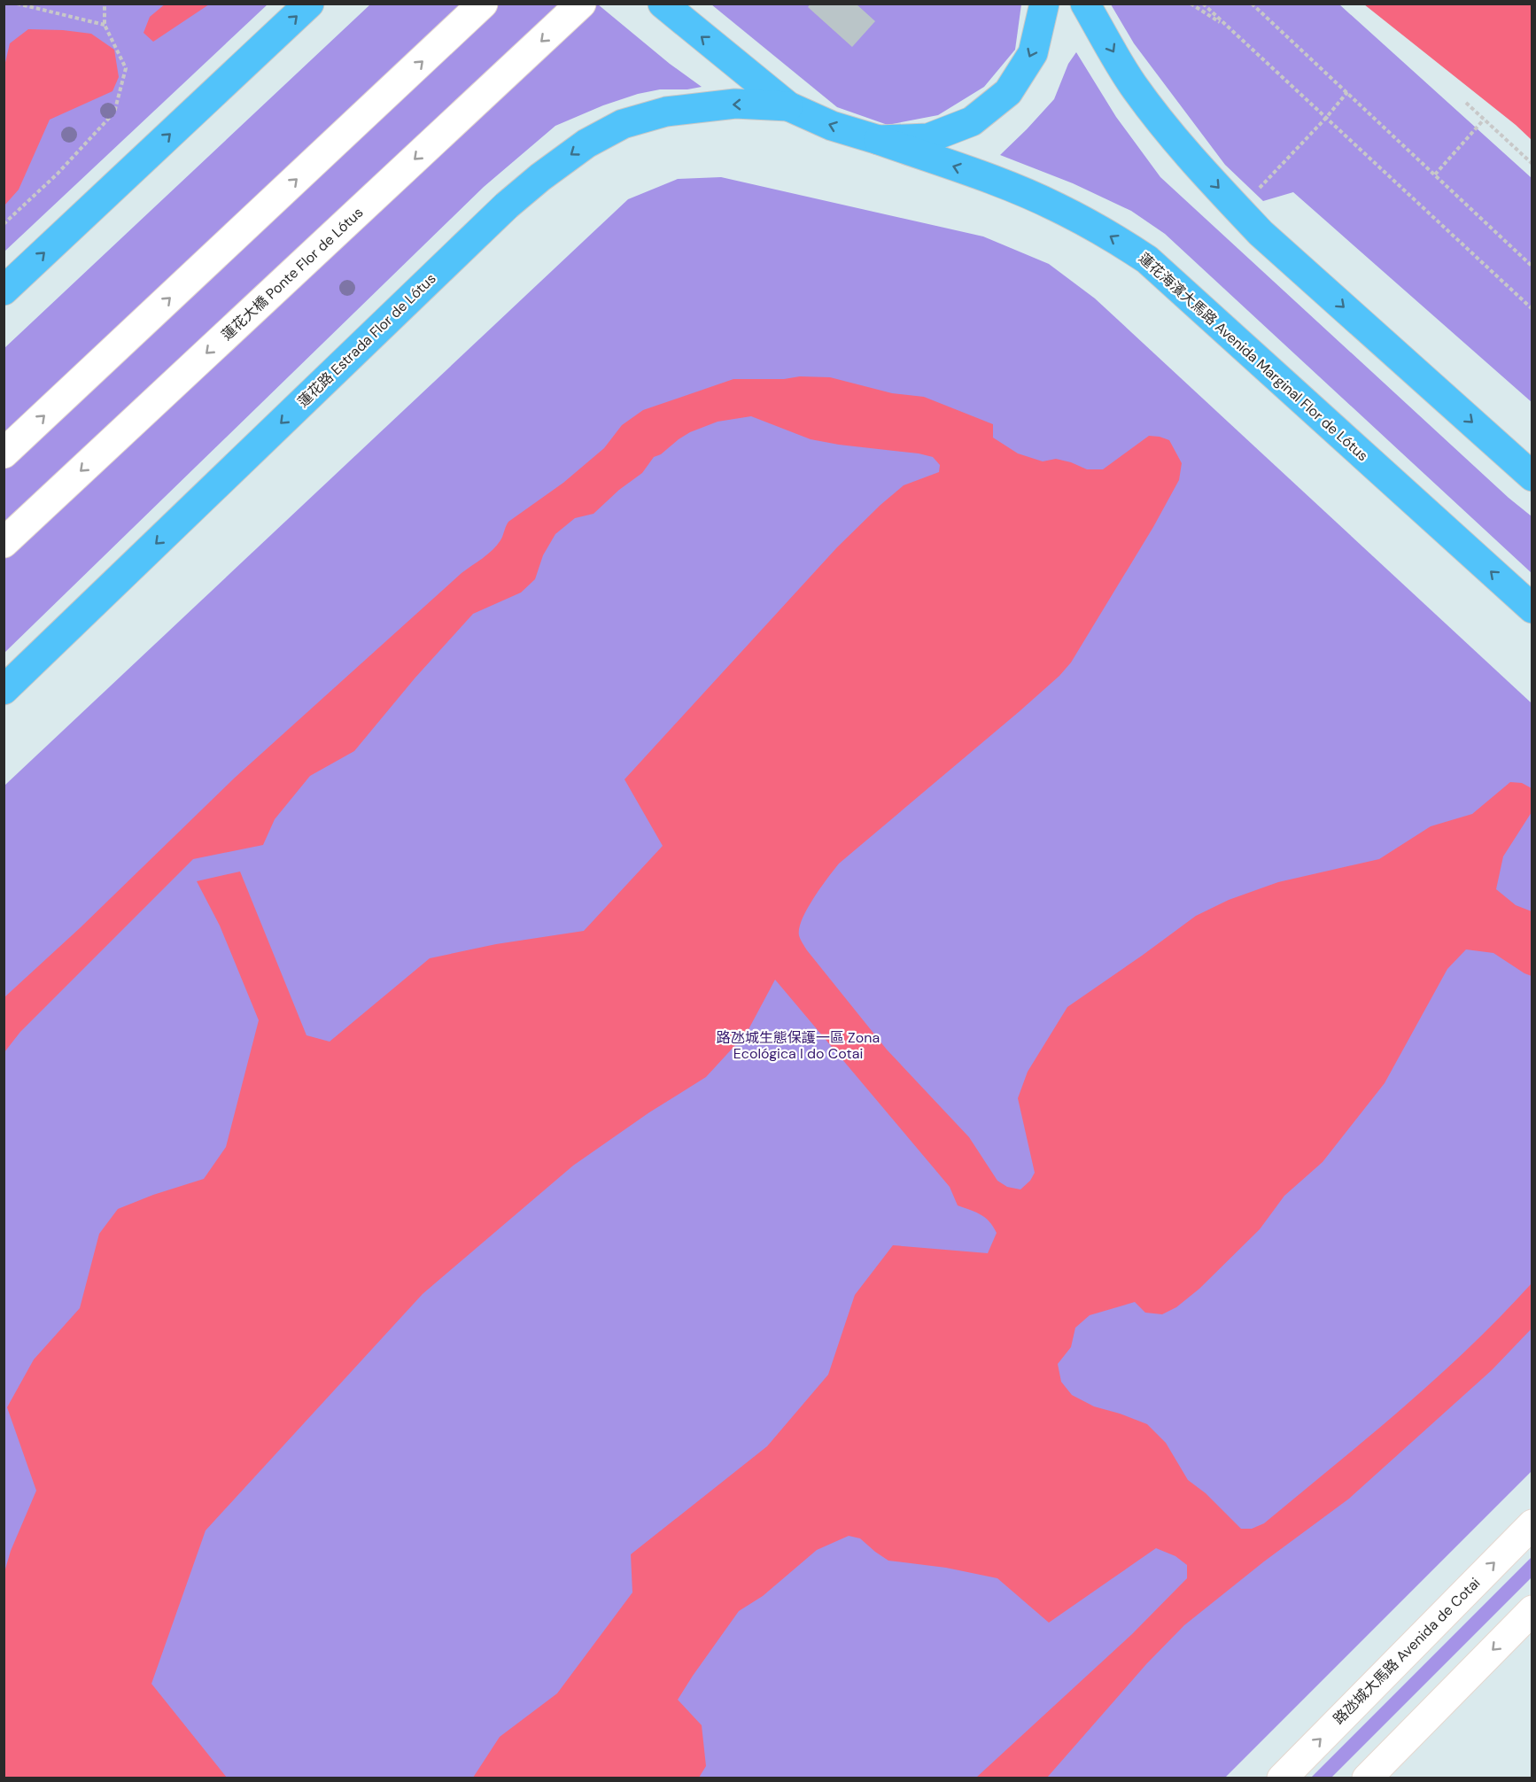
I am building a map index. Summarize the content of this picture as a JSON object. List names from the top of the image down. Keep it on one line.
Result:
{"streets":{"main road":["蓮花大橋 Ponte Flor de Lótus","蓮花路 Estrada Flor de Lótus","蓮花海濱大馬路 Avenida Marginal Flor de Lótus","路氹城大馬路 Avenida de Cotai"]},"crossings":[["蓮花路 Estrada Flor de Lótus","蓮花海濱大馬路 Avenida Marginal Flor de Lótus"]],"parks":["路氹城生態保護一區 Zona Ecológica I do Cotai"]}
